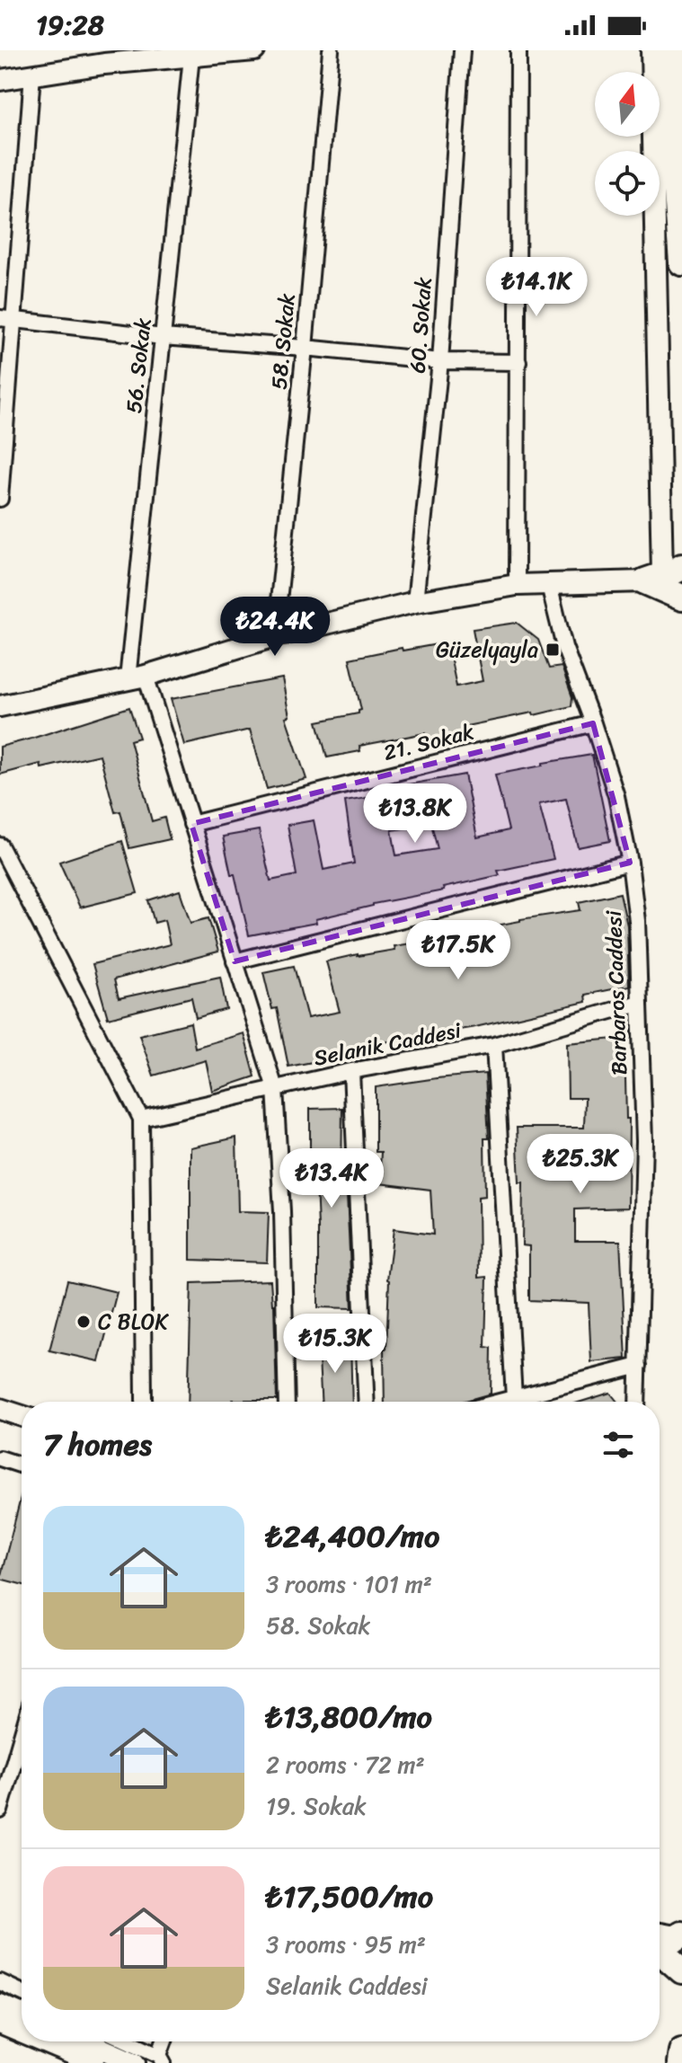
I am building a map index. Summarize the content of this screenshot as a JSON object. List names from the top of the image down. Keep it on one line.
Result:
{"streets":{"street":["60. Sokak","58. Sokak","56. Sokak","21. Sokak","Barbaros Caddesi","Selanik Caddesi"]},"crossings":[["21. Sokak","Barbaros Caddesi"],["Barbaros Caddesi","Selanik Caddesi"]],"places":{"transit":["Güzelyayla"],"other":["C BLOK"]},"north":"top","page":{"status":"19:28","price":["₺14.1K","₺24.4K","₺13.8K","₺17.5K","₺25.3K","₺13.4K","₺15.3K"],"heading":"7 homes","list":[{"name":"₺24,400/mo","note":"3 rooms · 101 m² · 58. Sokak"},{"name":"₺13,800/mo","note":"2 rooms · 72 m² · 19. Sokak"},{"name":"₺17,500/mo","note":"3 rooms · 95 m² · Selanik Caddesi"}]}}
